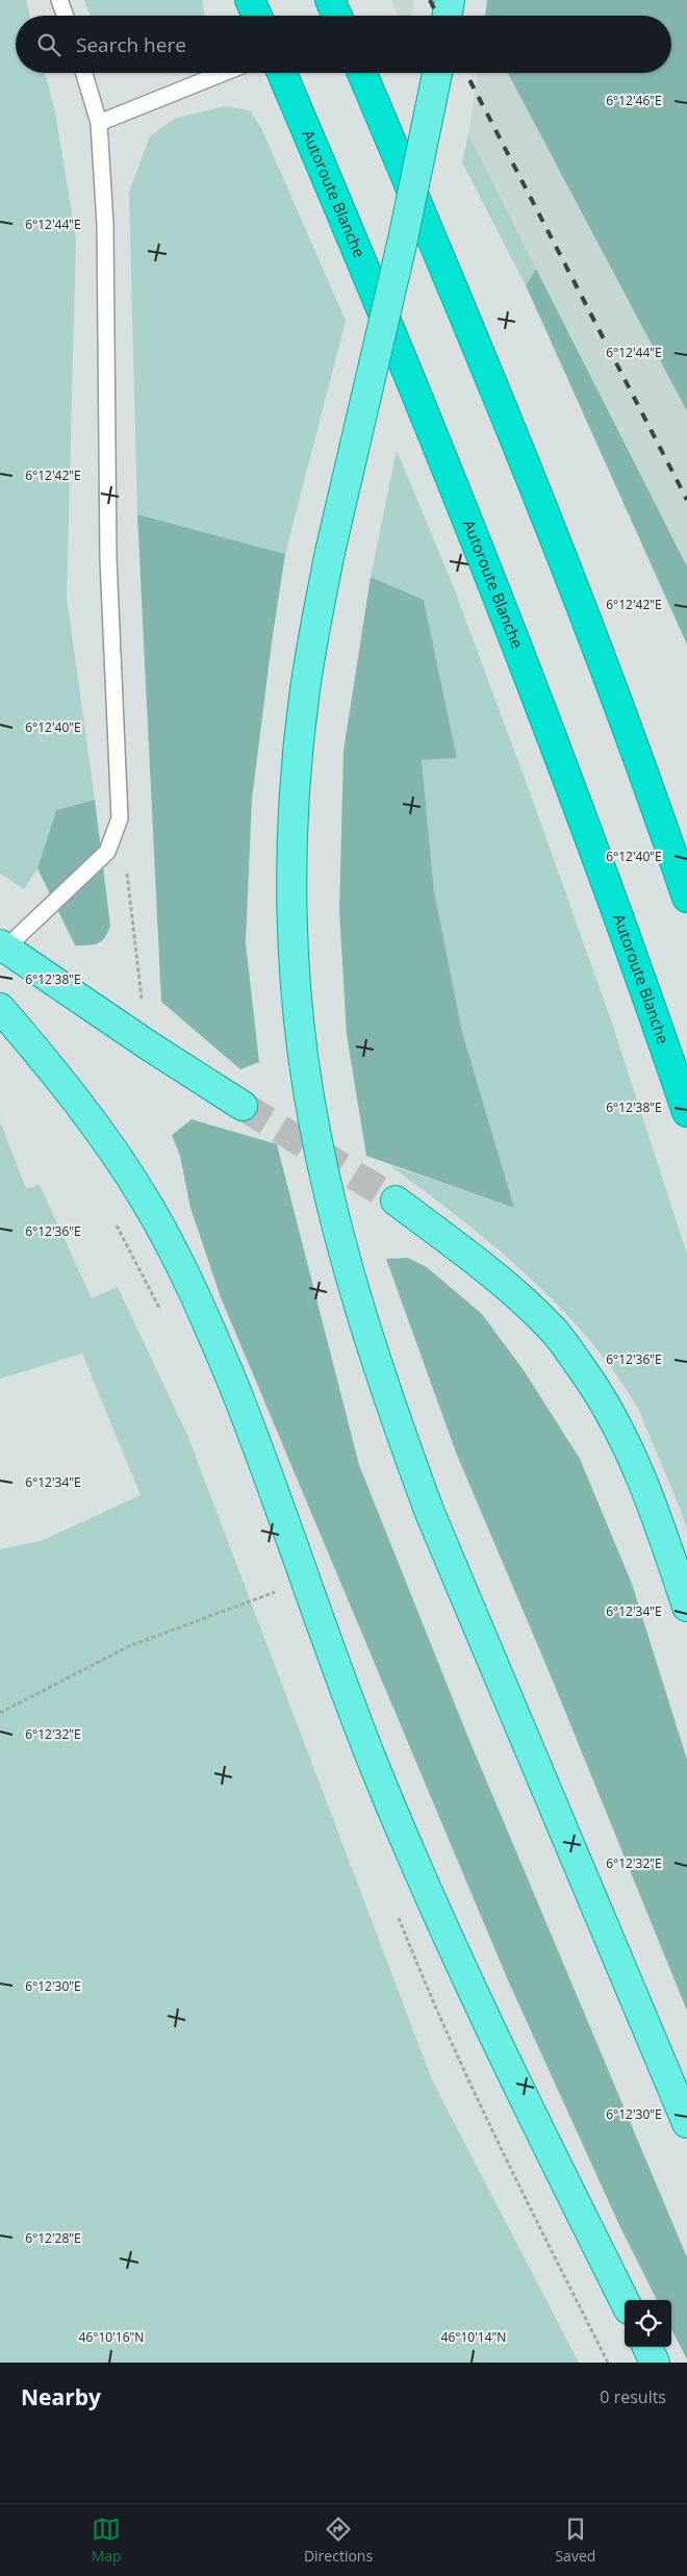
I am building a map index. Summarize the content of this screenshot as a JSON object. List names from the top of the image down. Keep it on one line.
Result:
{"streets":{"highway":["Autoroute Blanche"]},"page":{"search":"Search here","heading":["Nearby","0 results"],"nav":["Map","Directions","Saved"]},"coordinates":["6°12'46\"E","6°12'44\"E","6°12'42\"E","6°12'40\"E","6°12'38\"E","6°12'36\"E","6°12'34\"E","6°12'32\"E","6°12'30\"E","6°12'28\"E","46°10'16\"N","46°10'14\"N"]}
